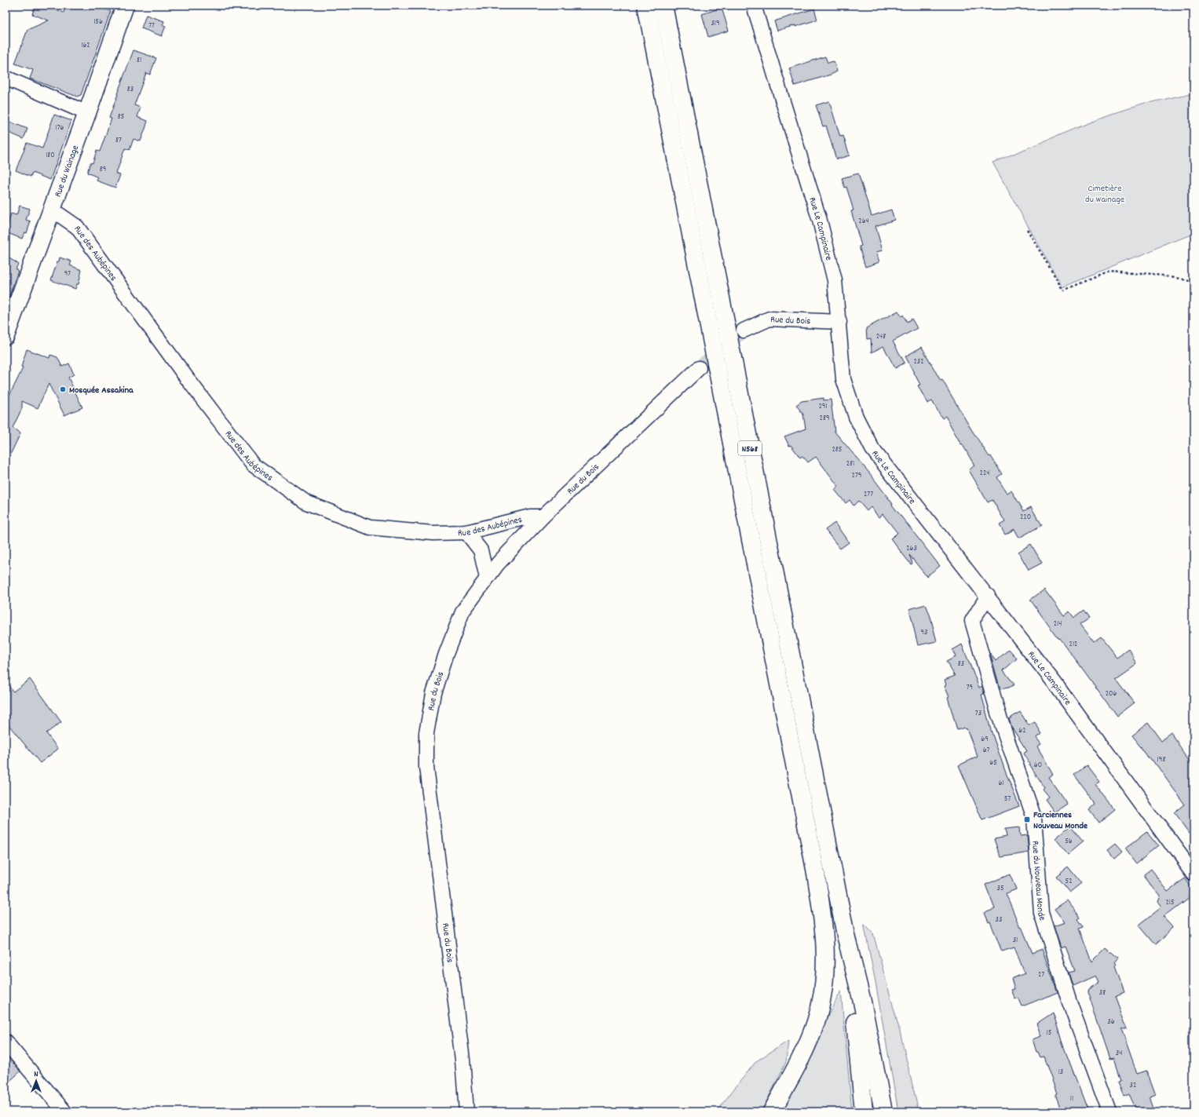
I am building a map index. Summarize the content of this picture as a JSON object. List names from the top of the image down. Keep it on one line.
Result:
{"streets":{"main road":["Rue du Wainage","N568"],"street":["Rue Le Campinaire","Rue des Aubépines","Rue du Bois","Rue du Nouveau Monde"]},"crossings":[["Rue du Wainage","Rue des Aubépines"],["Rue Le Campinaire","Rue du Bois"],["Rue Le Campinaire","Rue du Nouveau Monde"],["Rue des Aubépines","Rue du Bois"]],"parks":["Cimetière du Wainage"],"places":{"other":["Mosquée Assakina"],"transit":["Farciennes Nouveau Monde"]},"house_numbers":["156","319","77","162","81","83","85","176","87","180","89","264","97","248","232","291","289","285","281","224","279","277","220","263","214","93","212","83","79","206","73","62","69","67","198","65","60","61","57","56","52","35","215","33","31","27","38","36","15","34","13","32","11"],"north":"top"}
